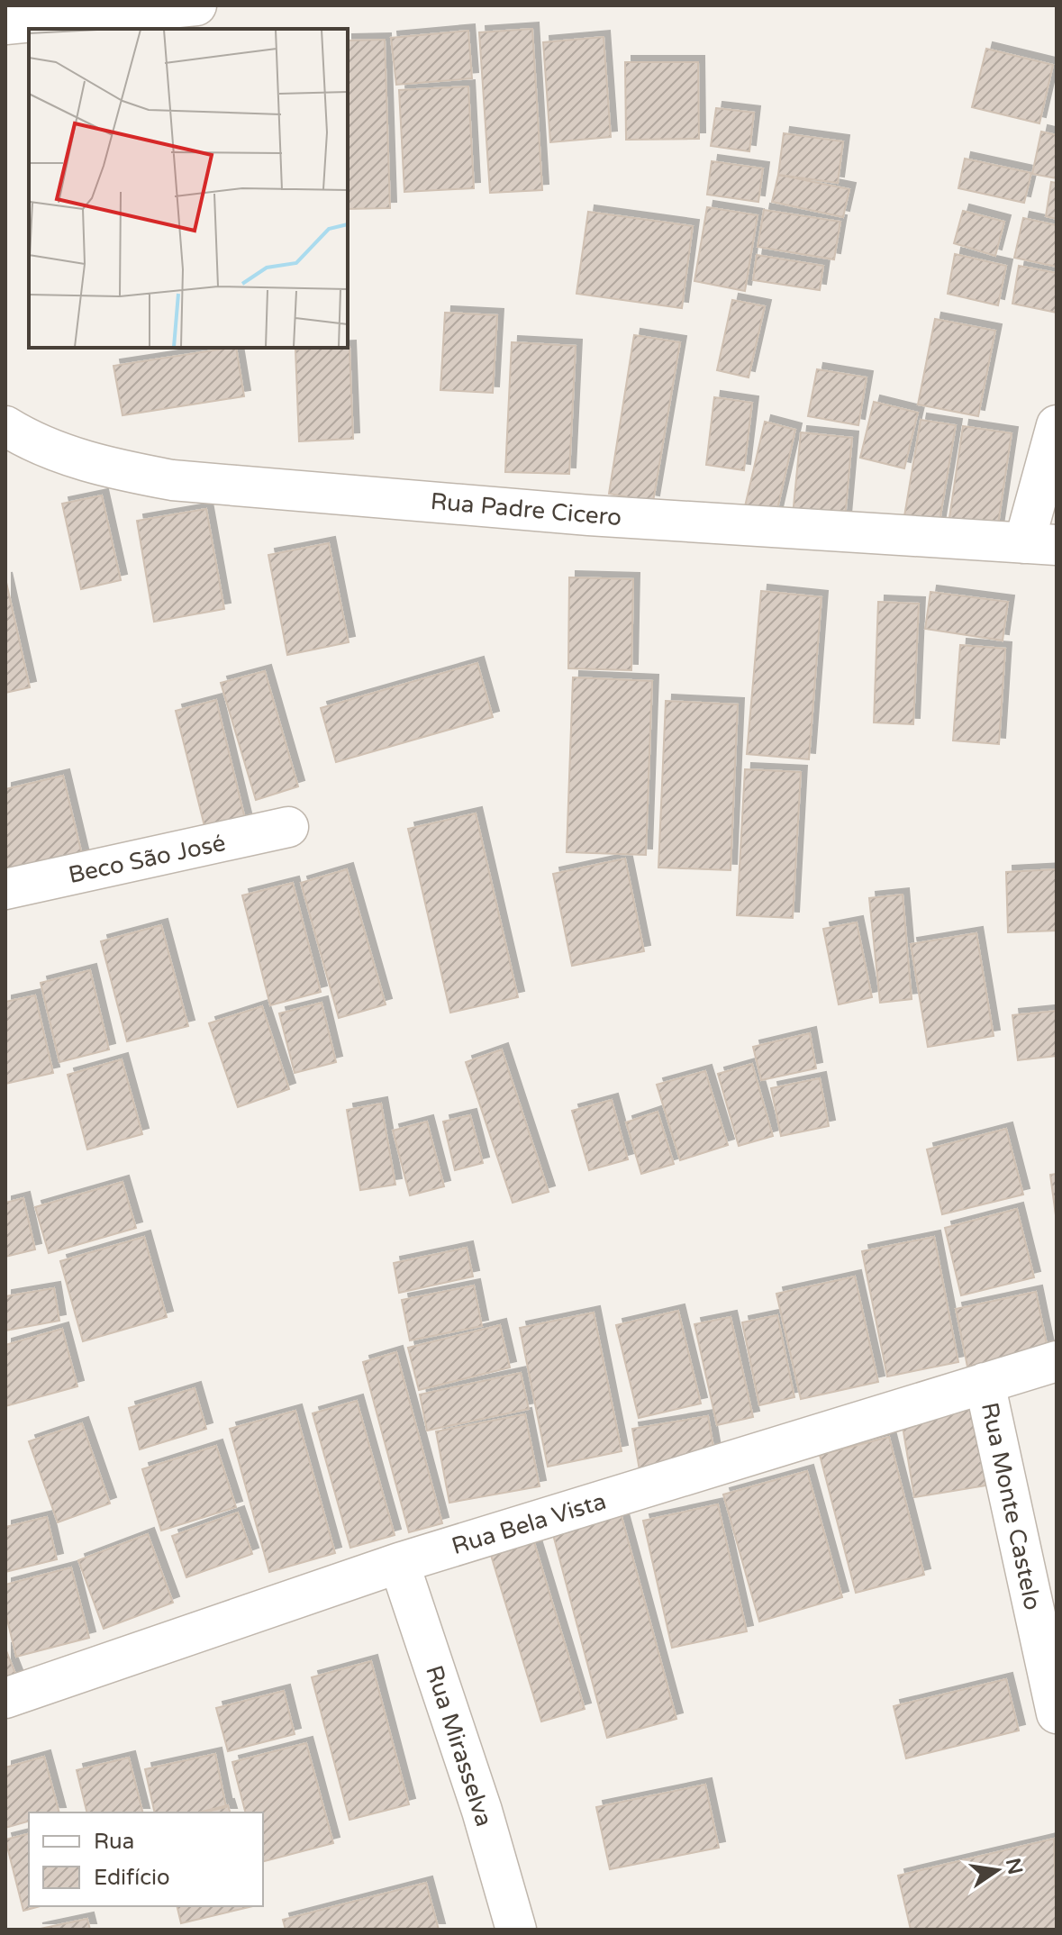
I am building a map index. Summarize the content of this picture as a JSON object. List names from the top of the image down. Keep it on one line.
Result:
{"streets":{"street":["Rua Padre Cicero","Beco São José","Rua Monte Castelo","Rua Bela Vista","Rua Mirasselva"]},"crossings":[["Rua Monte Castelo","Rua Bela Vista"],["Rua Bela Vista","Rua Mirasselva"]],"legend":["Rua","Edifício"],"north":"right"}
